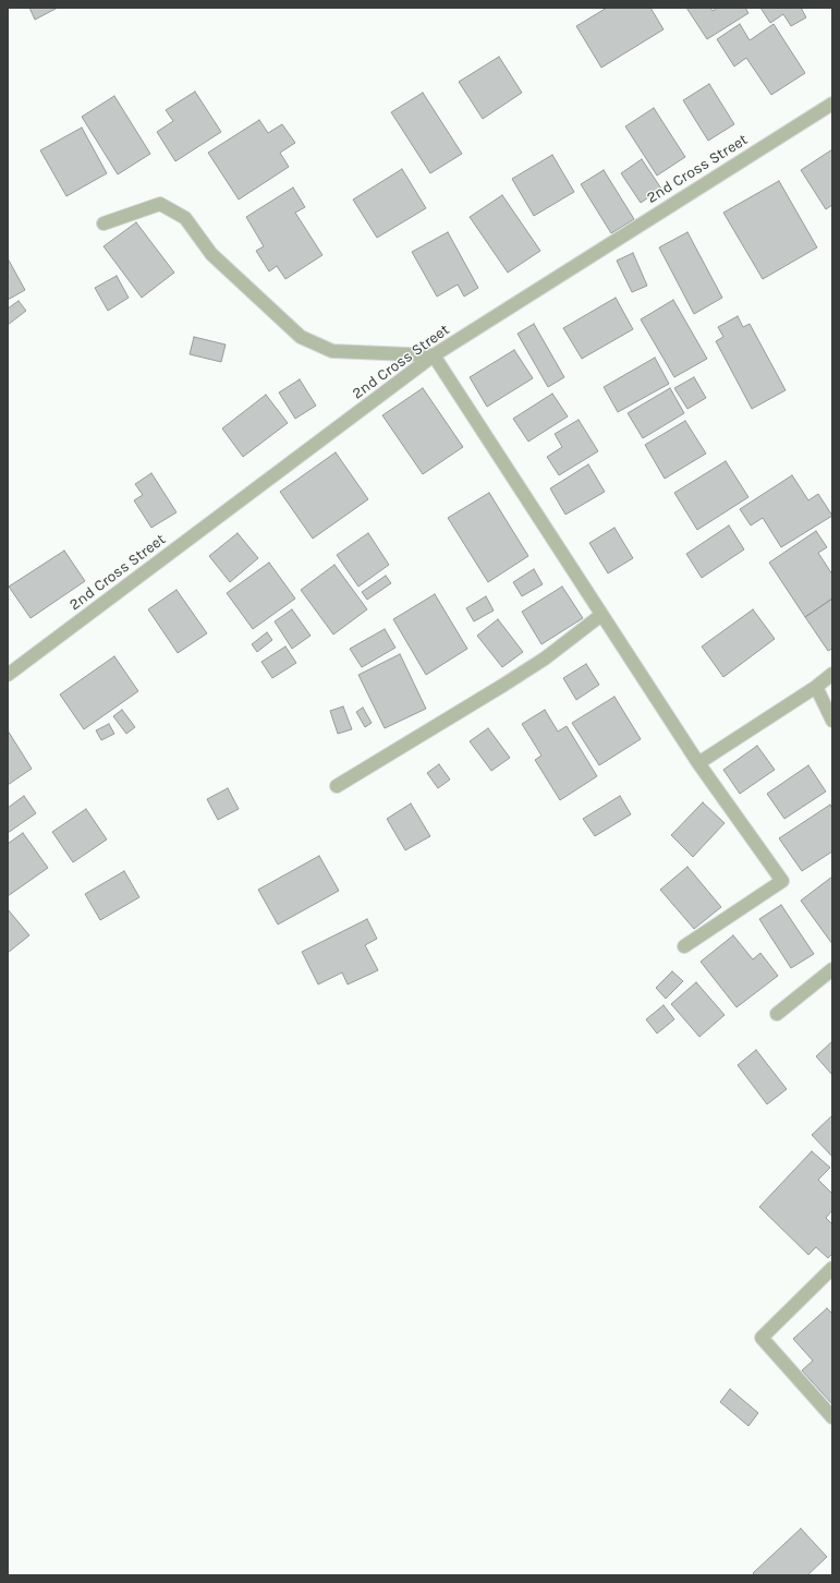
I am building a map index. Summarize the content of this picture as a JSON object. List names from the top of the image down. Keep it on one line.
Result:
{"streets":{"street":["2nd Cross Street"]}}
